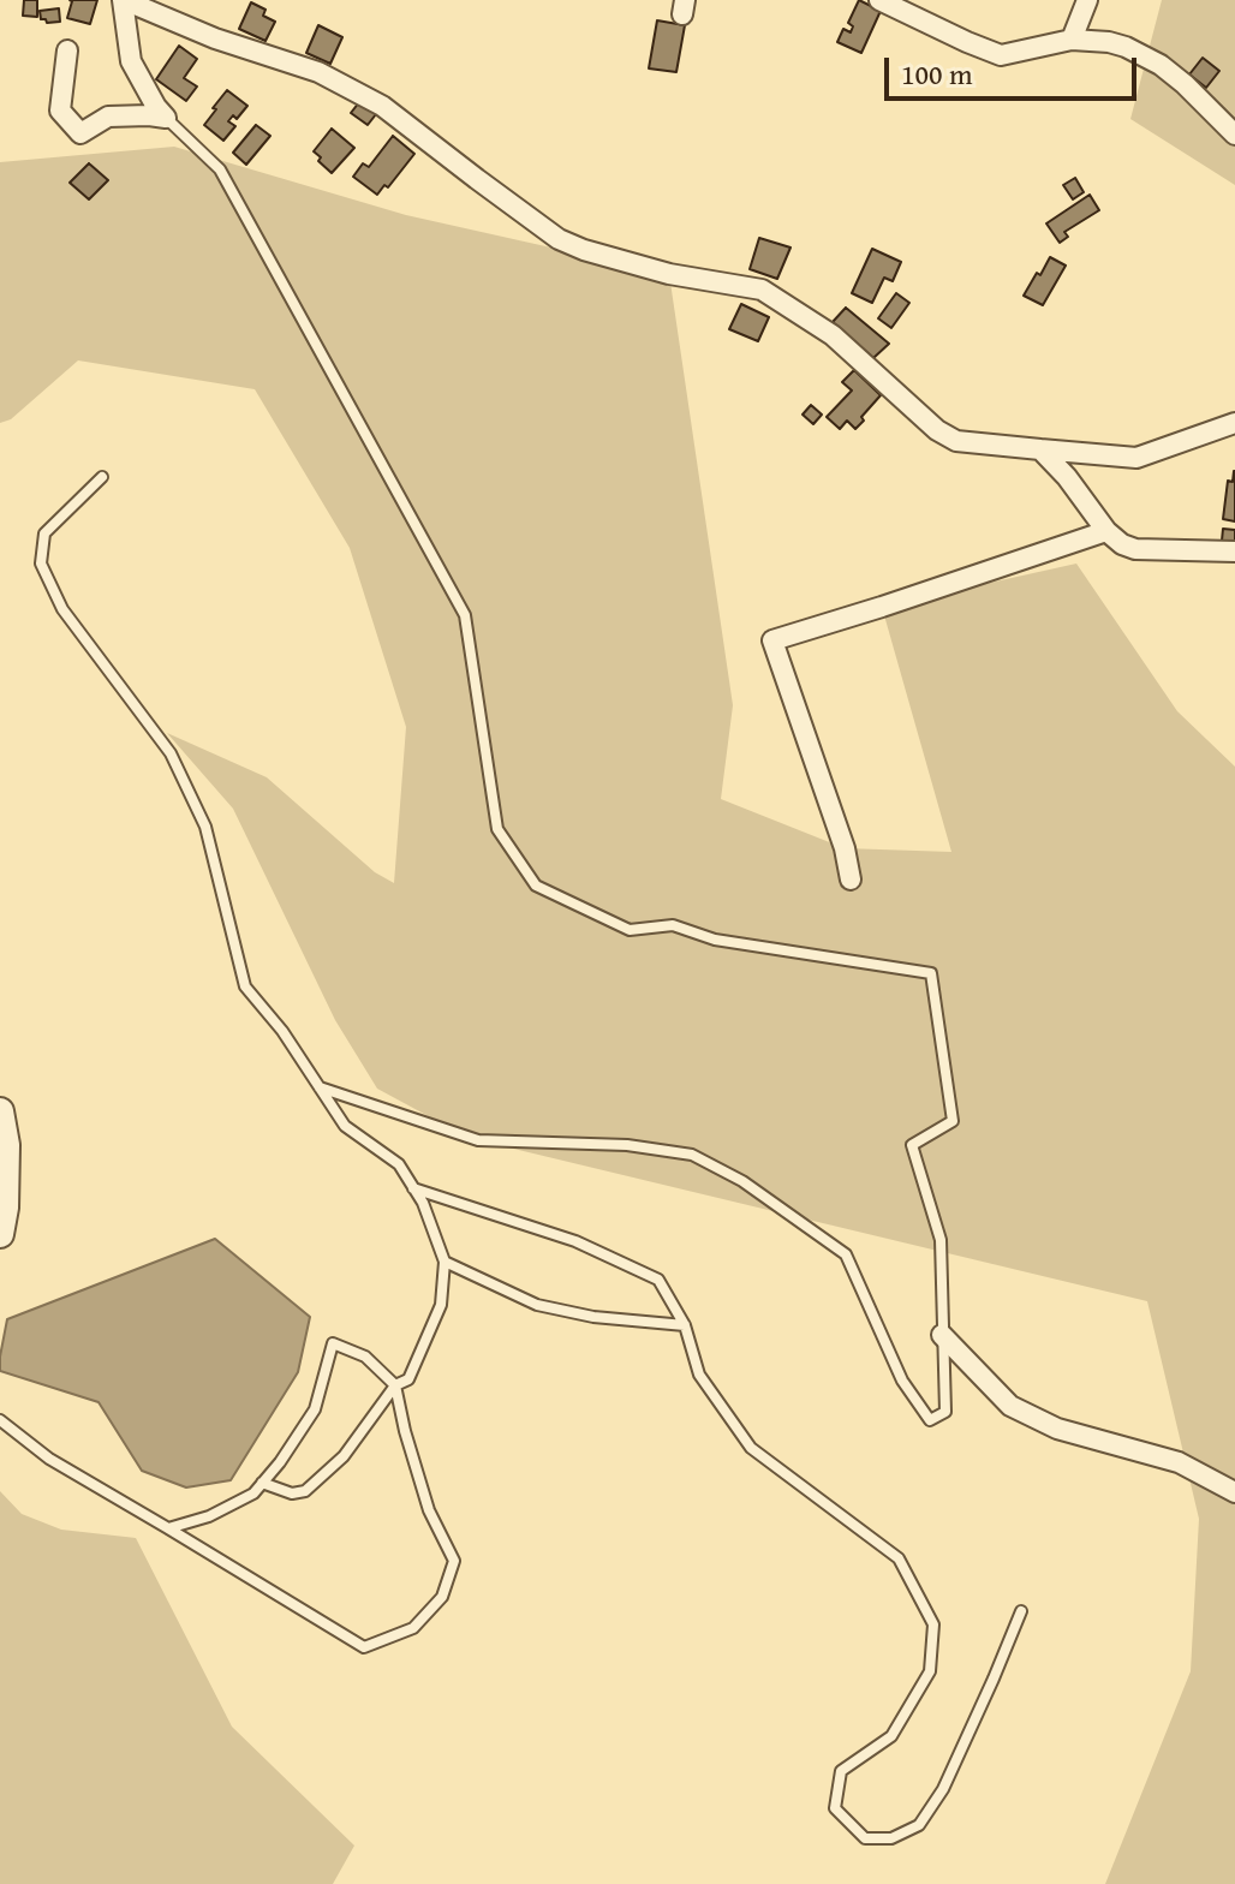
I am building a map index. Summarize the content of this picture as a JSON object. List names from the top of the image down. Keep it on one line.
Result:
{"scale_bar":"100 m"}
